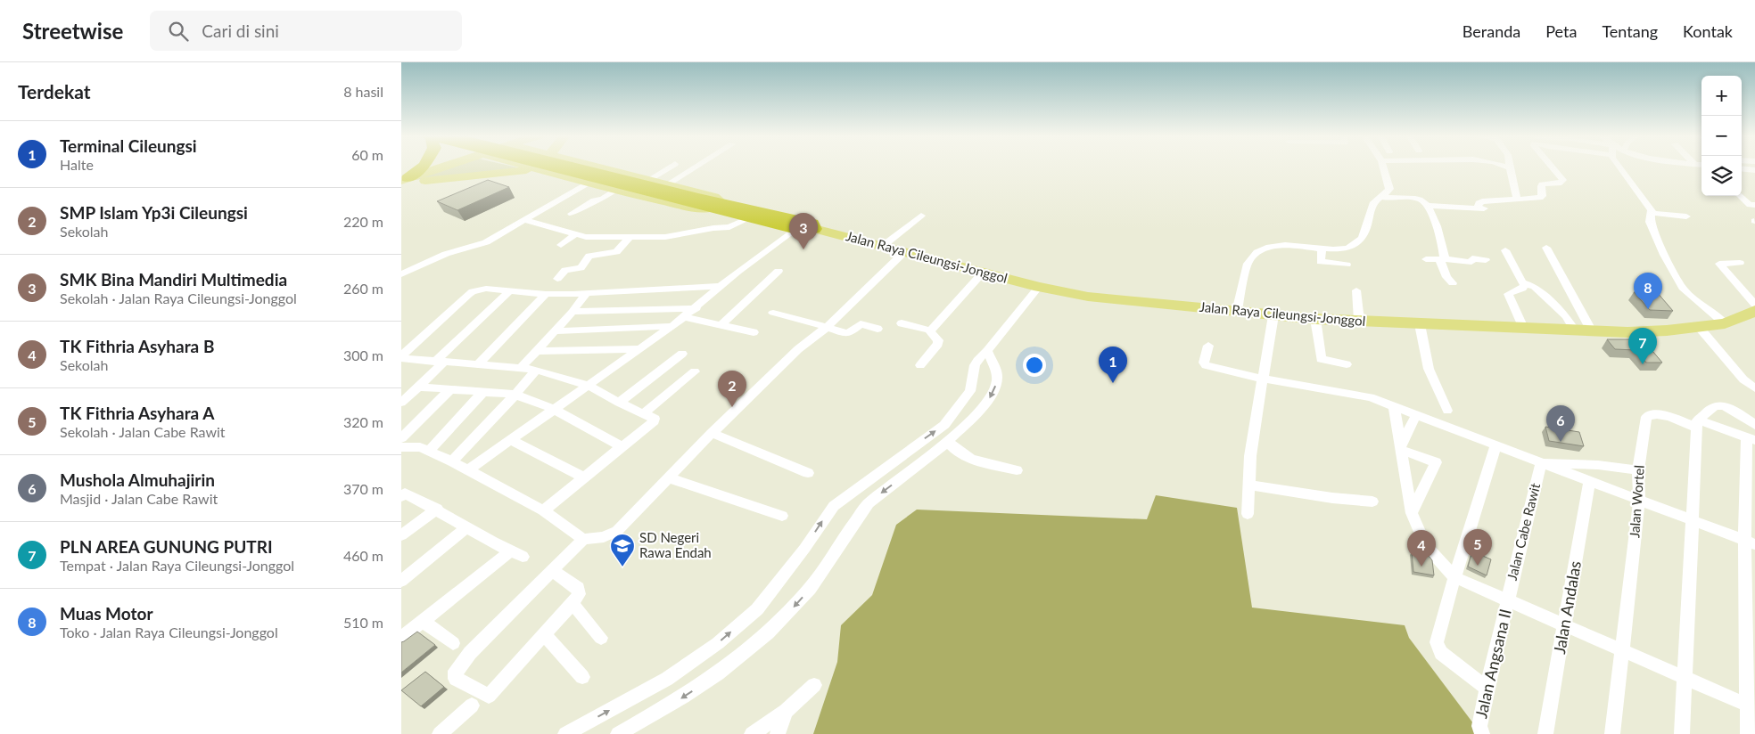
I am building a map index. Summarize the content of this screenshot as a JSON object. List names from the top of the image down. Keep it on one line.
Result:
{"streets":{"highway":["Jalan Raya Cileungsi-Jonggol"],"street":["Jalan Wortel","Jalan Cabe Rawit","Jalan Andalas","Jalan Angsana II"]},"crossings":[["Jalan Cabe Rawit","Jalan Angsana II"]],"places":{"school or university":["SD Negeri Rawa Endah"]},"page":{"header":"Streetwise","search":"Cari di sini","nav":["Beranda","Peta","Tentang","Kontak"],"heading":["Terdekat","8 hasil"],"map_buttons":["+","−"],"list":[{"mark":"1","name":"Terminal Cileungsi","note":"Halte","value":"60 m"},{"mark":"2","name":"SMP Islam Yp3i Cileungsi","note":"Sekolah","value":"220 m"},{"mark":"3","name":"SMK Bina Mandiri Multimedia","note":"Sekolah · Jalan Raya Cileungsi-Jonggol","value":"260 m"},{"mark":"4","name":"TK Fithria Asyhara B","note":"Sekolah","value":"300 m"},{"mark":"5","name":"TK Fithria Asyhara A","note":"Sekolah · Jalan Cabe Rawit","value":"320 m"},{"mark":"6","name":"Mushola Almuhajirin","note":"Masjid · Jalan Cabe Rawit","value":"370 m"},{"mark":"7","name":"PLN AREA GUNUNG PUTRI","note":"Tempat · Jalan Raya Cileungsi-Jonggol","value":"460 m"},{"mark":"8","name":"Muas Motor","note":"Toko · Jalan Raya Cileungsi-Jonggol","value":"510 m"}],"pins":["3","8","7","1","2","6","5","4"]}}
